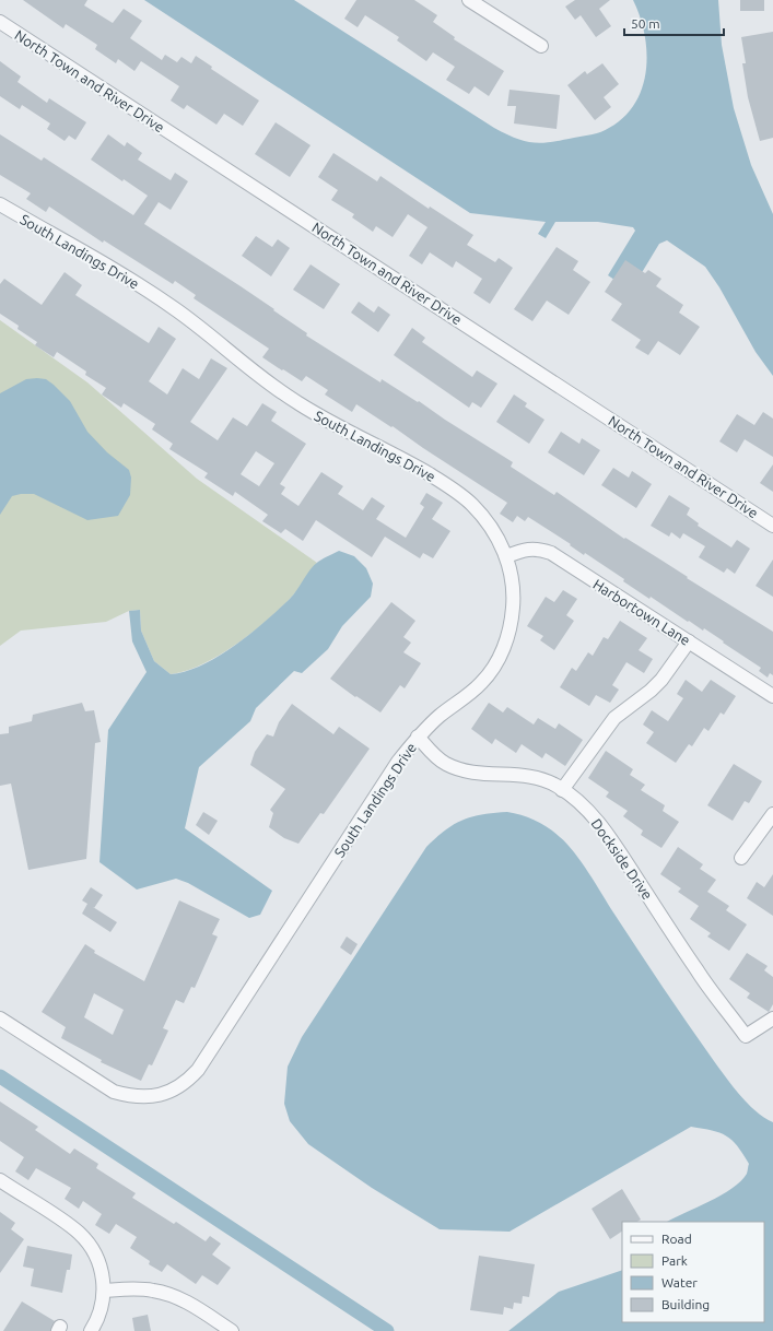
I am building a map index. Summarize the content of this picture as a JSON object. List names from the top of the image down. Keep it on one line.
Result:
{"streets":{"street":["North Town and River Drive","South Landings Drive","Harbortown Lane","Dockside Drive"]},"crossings":[["South Landings Drive","Harbortown Lane"],["South Landings Drive","Dockside Drive"]],"legend":["Road","Park","Water","Building"],"scale_bar":"50 m"}
